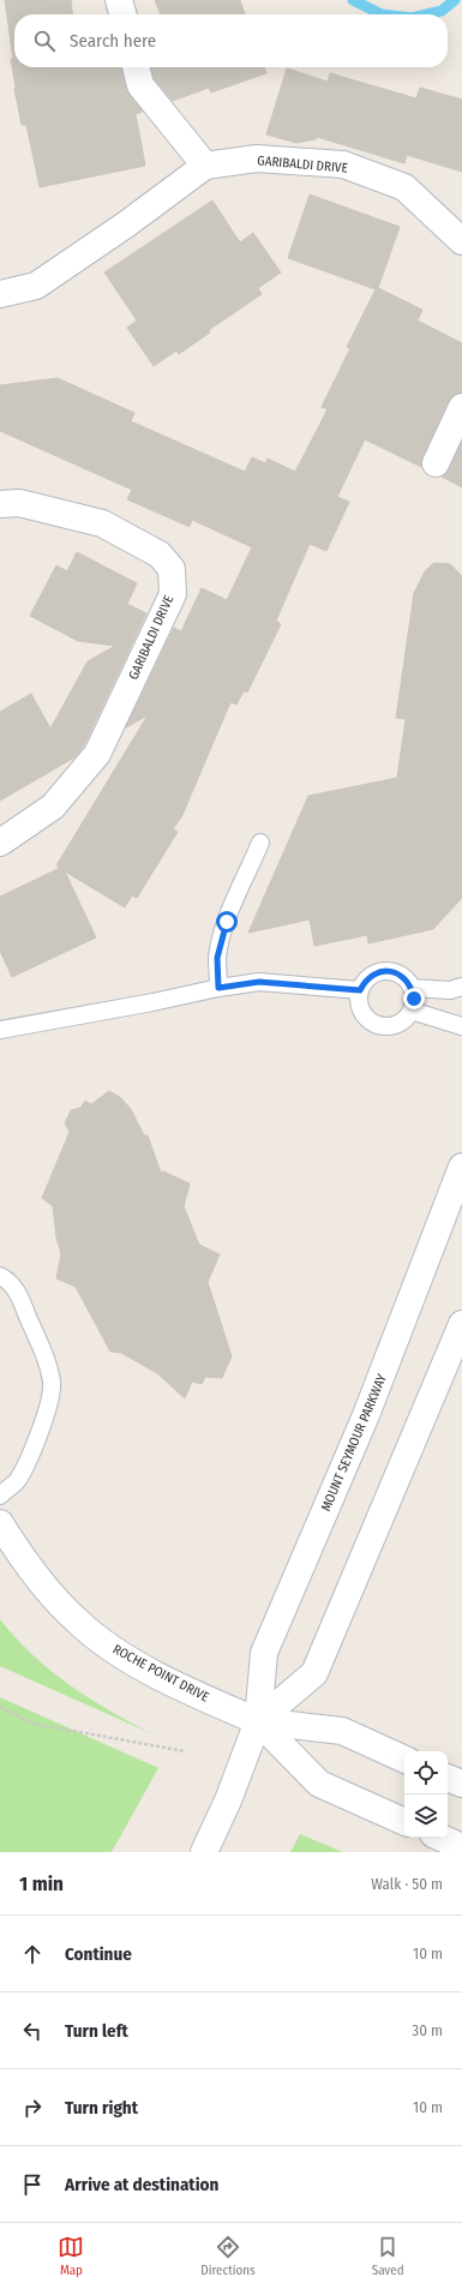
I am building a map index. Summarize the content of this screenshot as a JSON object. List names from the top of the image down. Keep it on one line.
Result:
{"streets":{"street":["GARIBALDI DRIVE","MOUNT SEYMOUR PARKWAY","ROCHE POINT DRIVE"]},"crossings":[["MOUNT SEYMOUR PARKWAY","ROCHE POINT DRIVE"]],"page":{"search":"Search here","heading":["1 min","Walk · 50 m"],"list":[["Continue","10 m"],["Turn left","30 m"],["Turn right","10 m"],"Arrive at destination"],"nav":["Map","Directions","Saved"]}}
